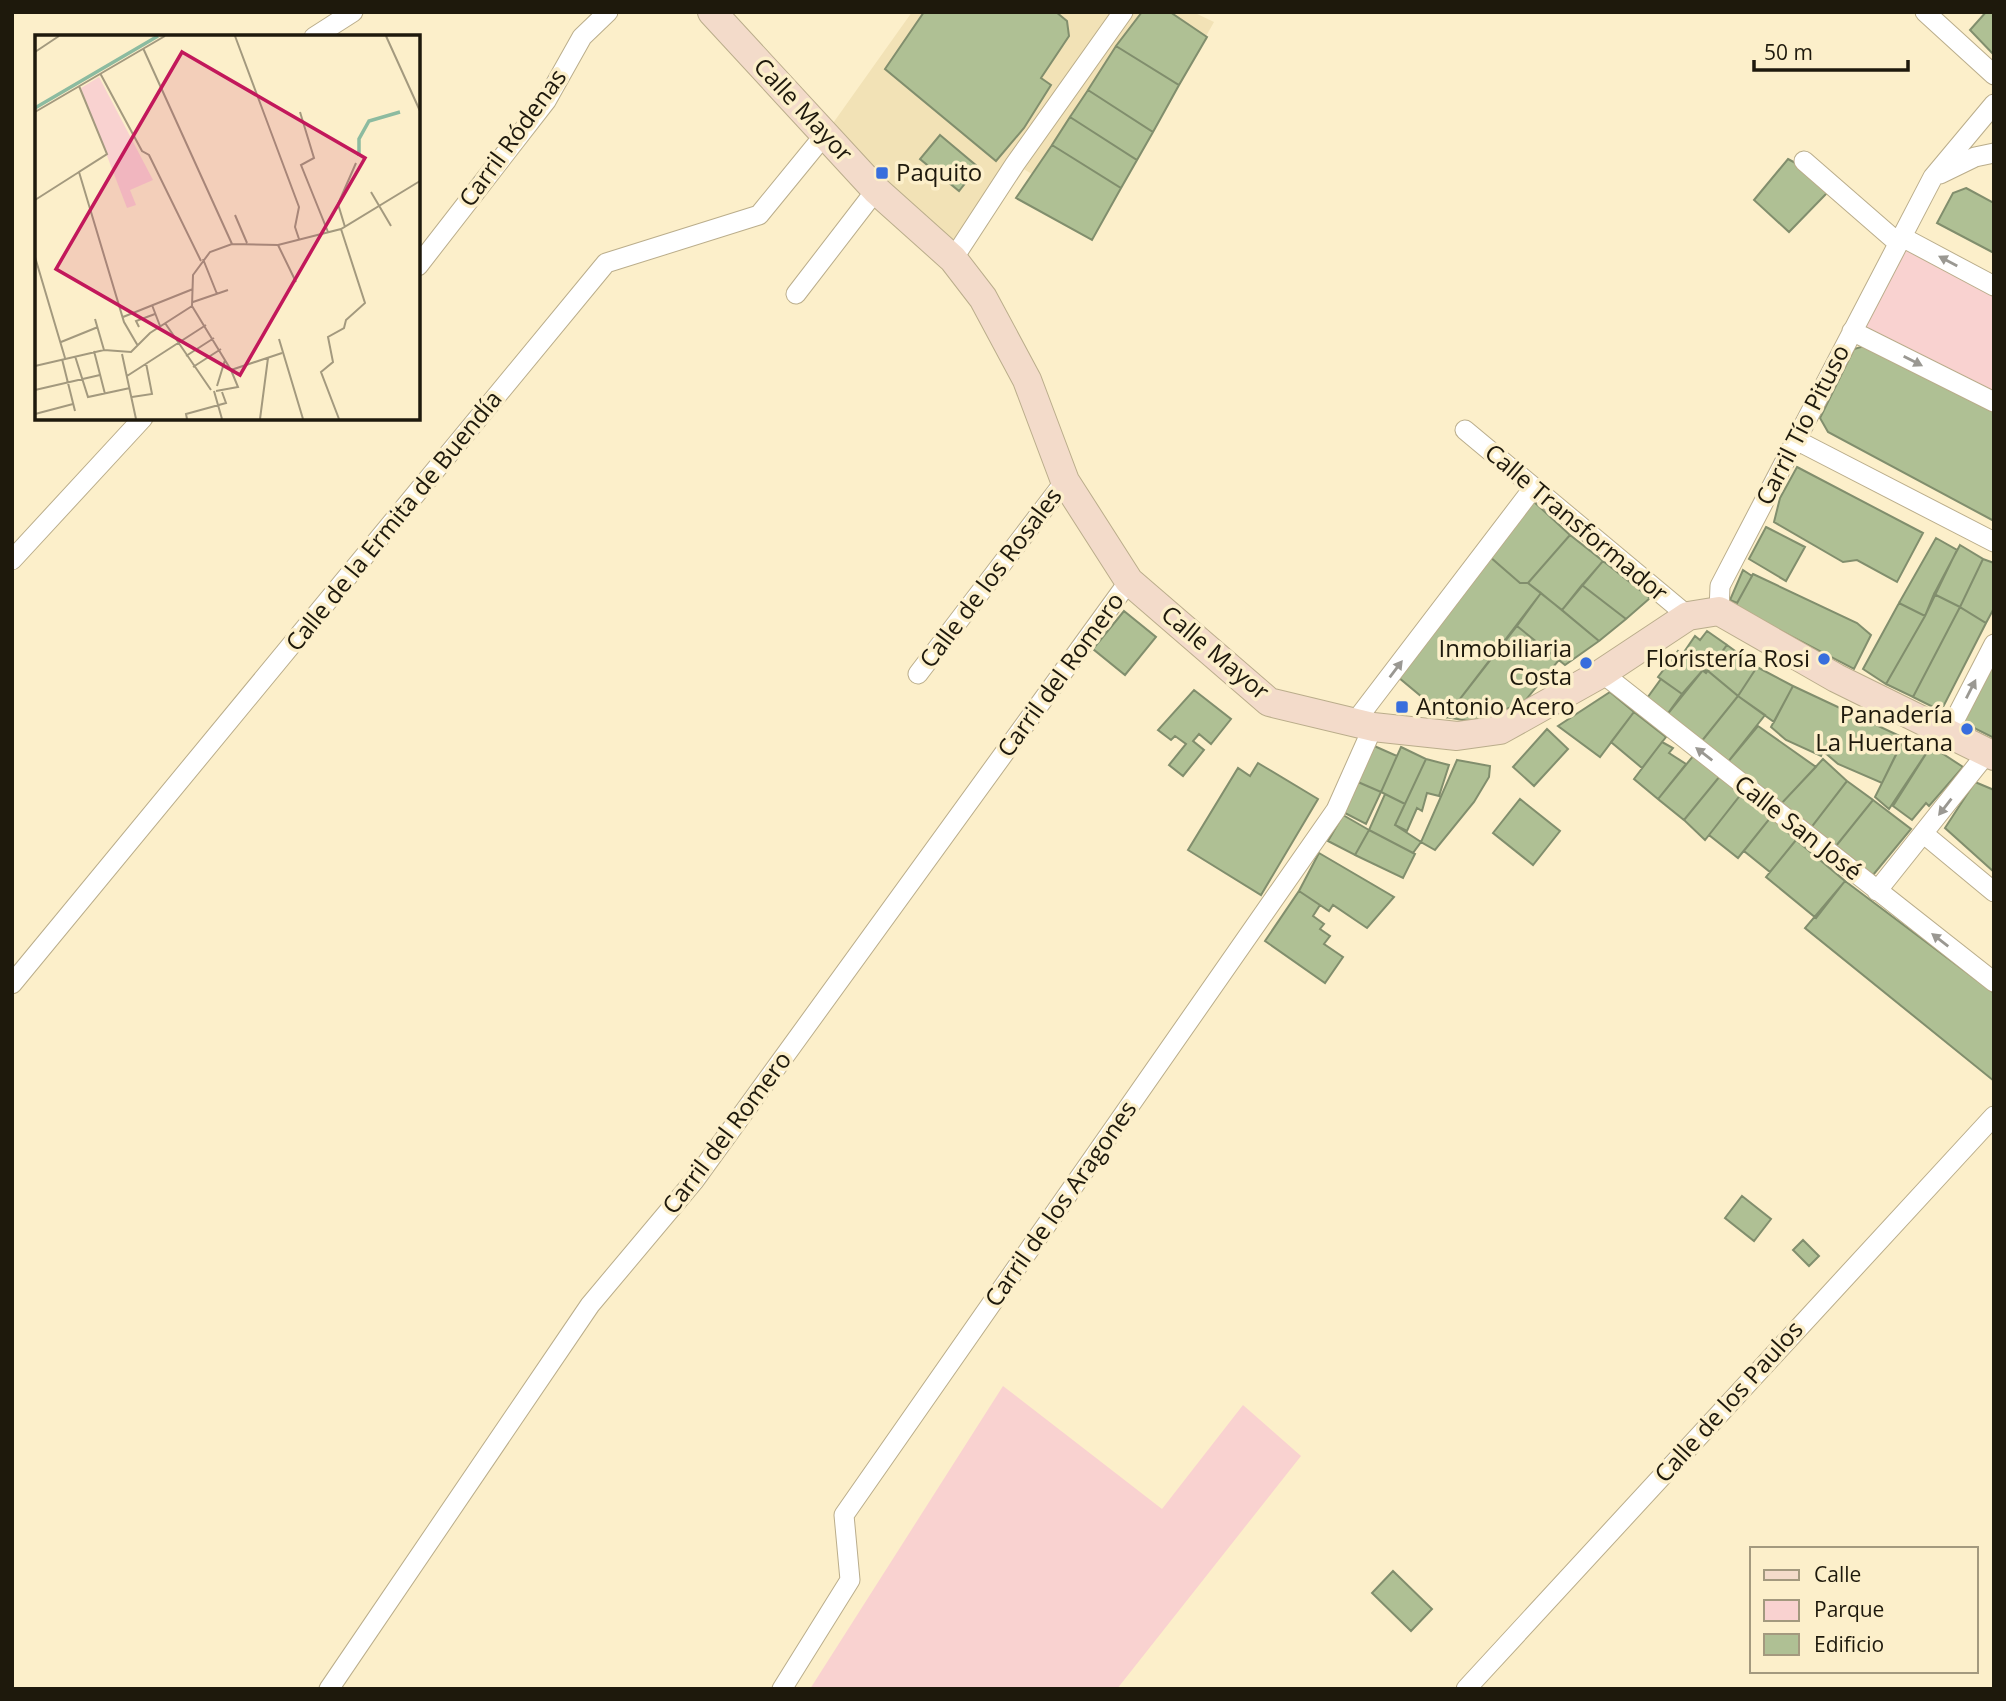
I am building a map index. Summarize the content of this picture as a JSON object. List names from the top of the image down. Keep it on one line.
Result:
{"streets":{"street":["Calle Mayor","Carril Ródenas","Carril Tío Pituso","Calle de la Ermita de Buendía","Calle Transformador","Calle de los Rosales","Carril del Romero","Calle San José","Carril de los Aragones","Calle de los Paulos"]},"crossings":[["Calle Mayor","Carril Tío Pituso"],["Calle Mayor","Calle de la Ermita de Buendía"],["Calle Mayor","Calle Transformador"],["Calle Mayor","Calle de los Rosales"],["Calle Mayor","Carril del Romero"],["Calle Mayor","Calle San José"],["Calle Mayor","Carril de los Aragones"],["Calle Transformador","Carril de los Aragones"]],"places":{"transit":["Paquito","Antonio Acero"],"other":["Floristería Rosi","Inmobiliaria Costa","Panadería La Huertana"]},"legend":["Calle","Parque","Edificio"],"scale_bar":"50 m"}
